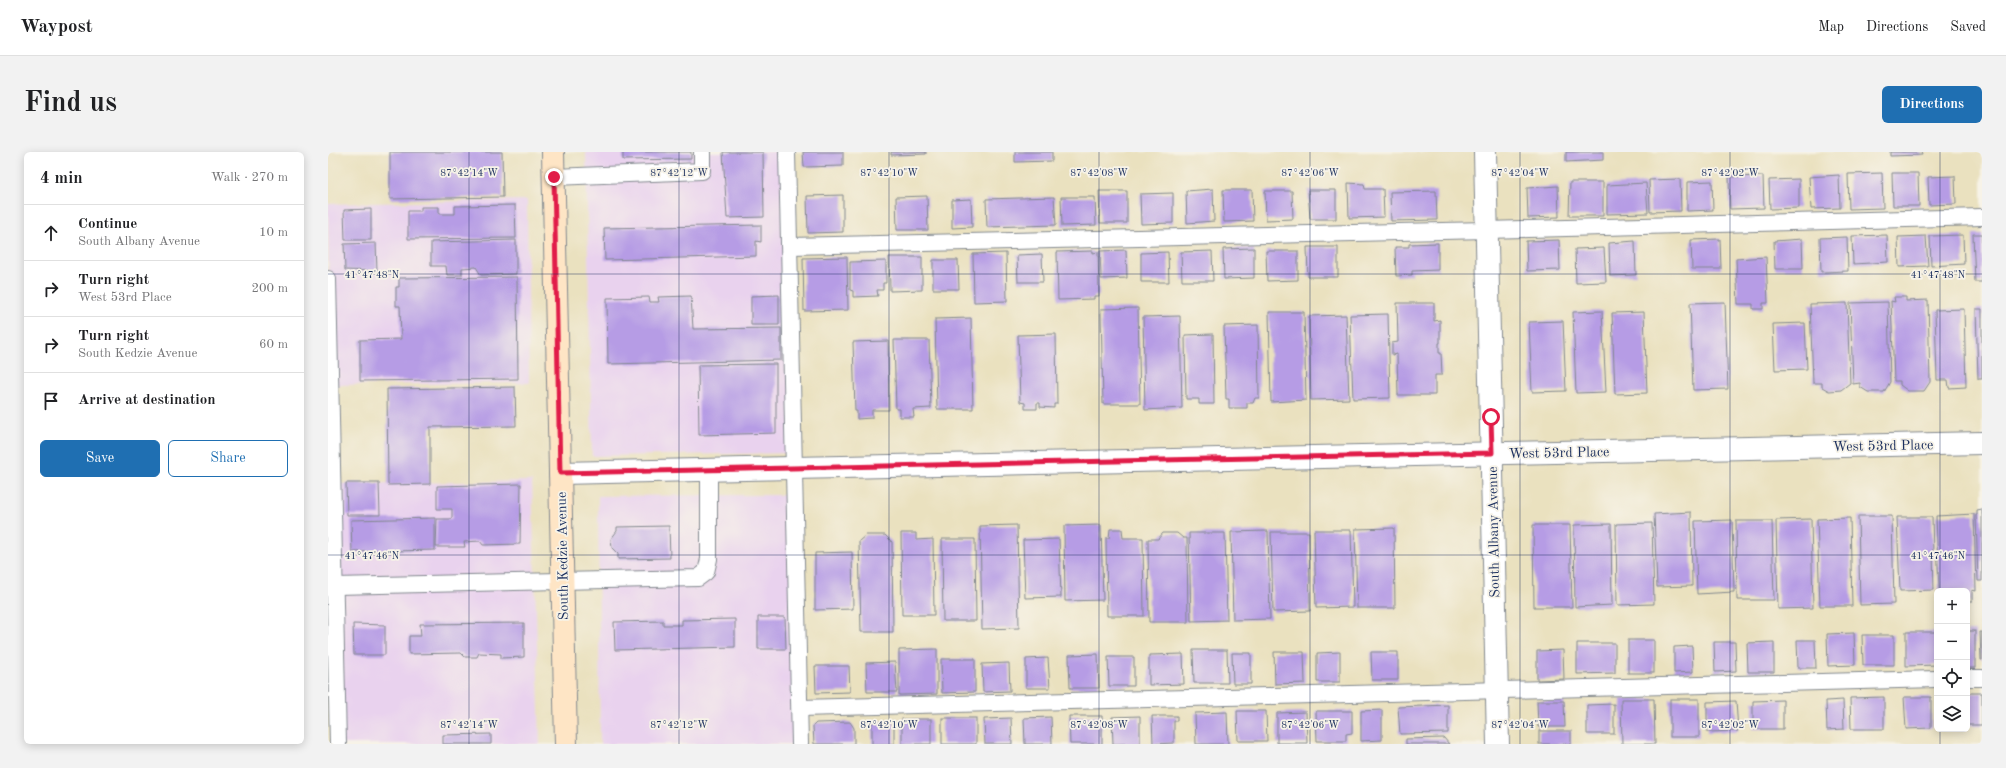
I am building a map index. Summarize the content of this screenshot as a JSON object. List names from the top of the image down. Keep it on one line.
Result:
{"streets":{"main road":["South Kedzie Avenue"],"street":["West 53rd Place","South Albany Avenue"]},"crossings":[["West 53rd Place","South Albany Avenue"],["West 53rd Place","South Kedzie Avenue"]],"page":{"header":"Waypost","nav":["Map","Directions","Saved"],"buttons":["Directions",["Save","Share"]],"title":"Find us","heading":["4 min","Walk · 270 m"],"list":[["Continue","South Albany Avenue","10 m"],["Turn right","West 53rd Place","200 m"],["Turn right","South Kedzie Avenue","60 m"],"Arrive at destination"],"map_buttons":["+","−"]},"coordinates":["87°42'14\"W","87°42'12\"W","87°42'10\"W","87°42'08\"W","87°42'06\"W","87°42'04\"W","87°42'02\"W","41°47'48\"N","41°47'46\"N"]}
